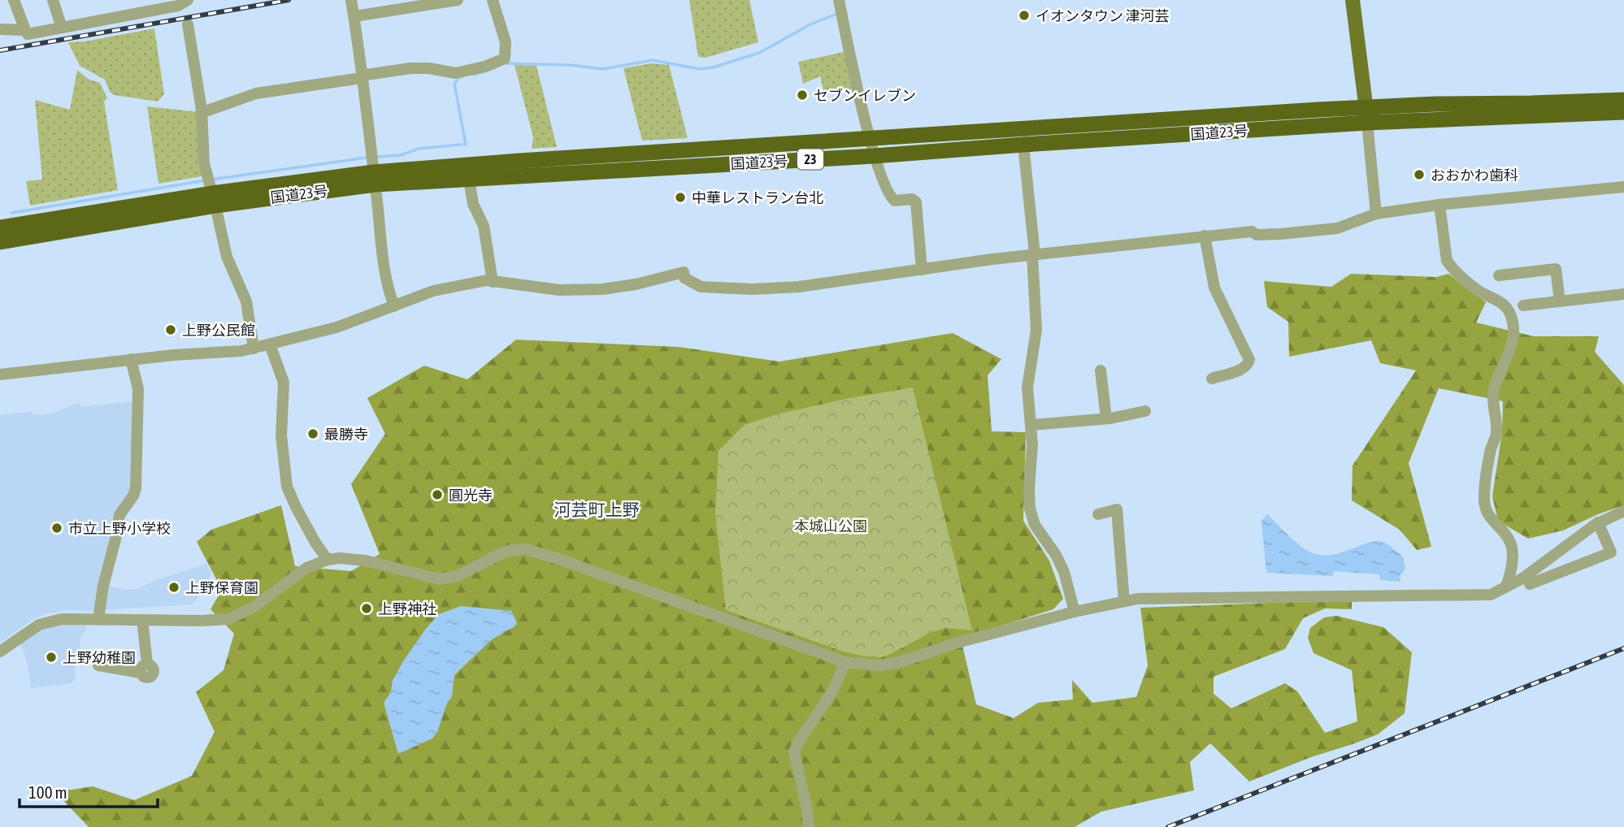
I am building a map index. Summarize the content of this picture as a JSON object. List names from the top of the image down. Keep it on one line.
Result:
{"streets":{"highway":["国道23号","23"]},"districts":["河芸町上野"],"parks":["本城山公園"],"places":["イオンタウン 津河芸","セブンイレブン","おおかわ歯科","中華レストラン台北","上野公民館","最勝寺","圓光寺","市立上野小学校","上野保育園","上野神社","上野幼稚園"],"scale_bar":"100 m"}
